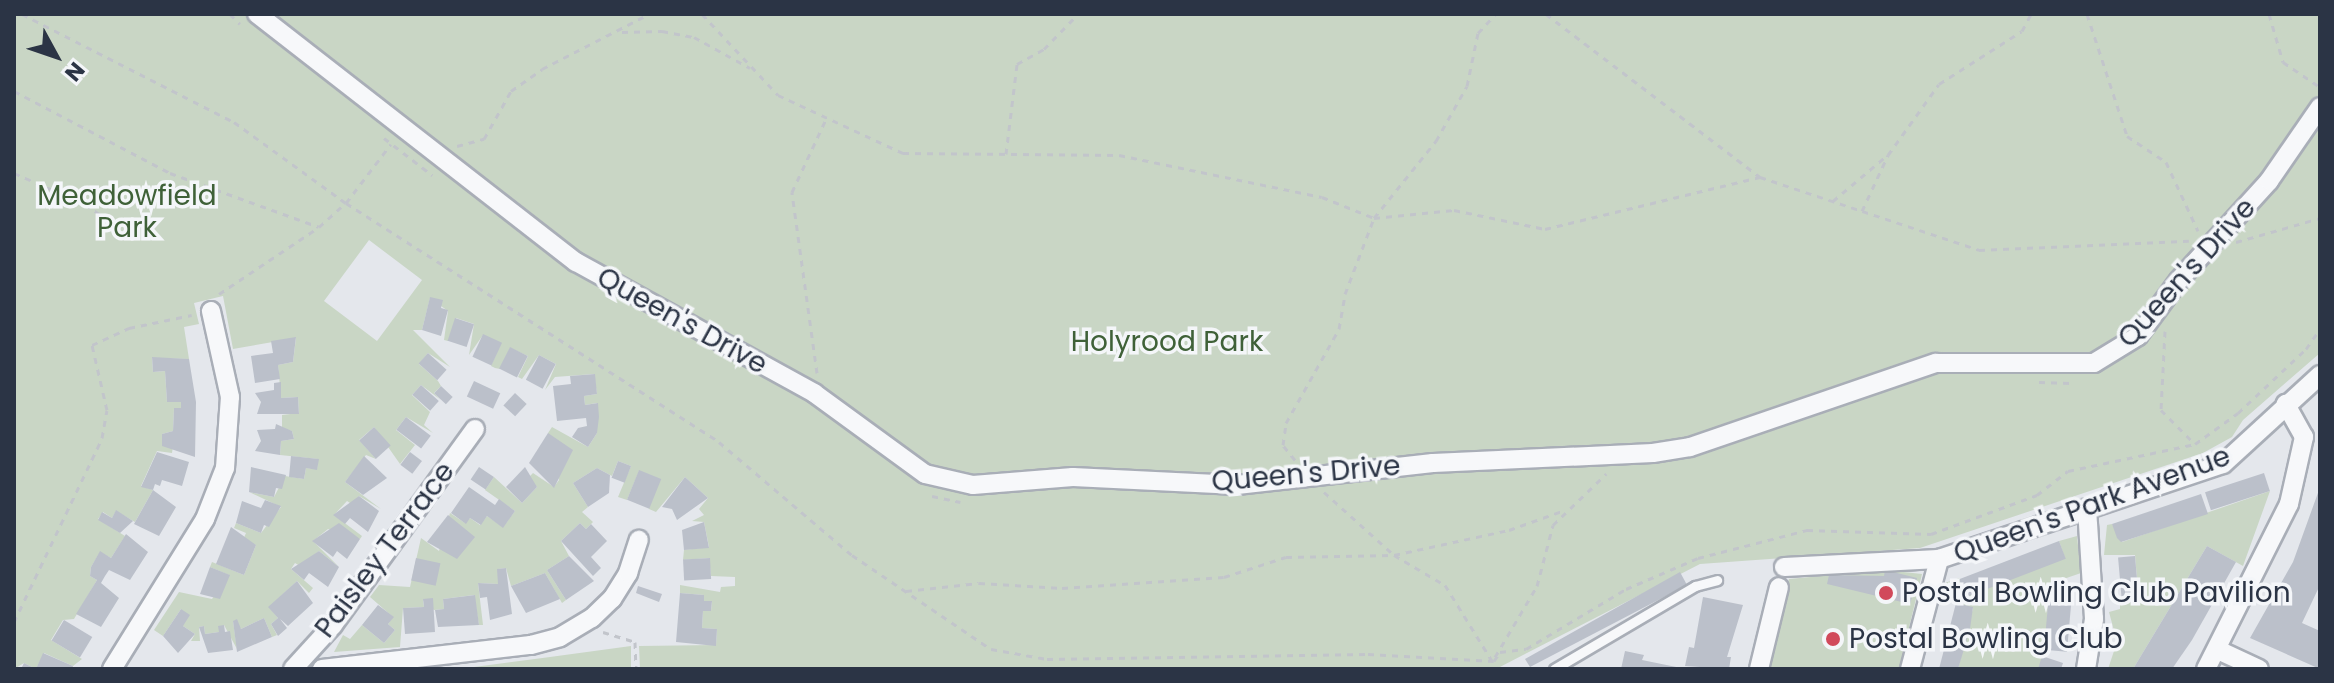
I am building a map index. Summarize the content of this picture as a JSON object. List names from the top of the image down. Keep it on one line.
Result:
{"streets":{"street":["Queen's Drive","Queen's Park Avenue","Paisley Terrace"]},"parks":["Meadowfield Park","Holyrood Park"],"places":["Postal Bowling Club Pavilion","Postal Bowling Club"],"north":"bottom right"}
